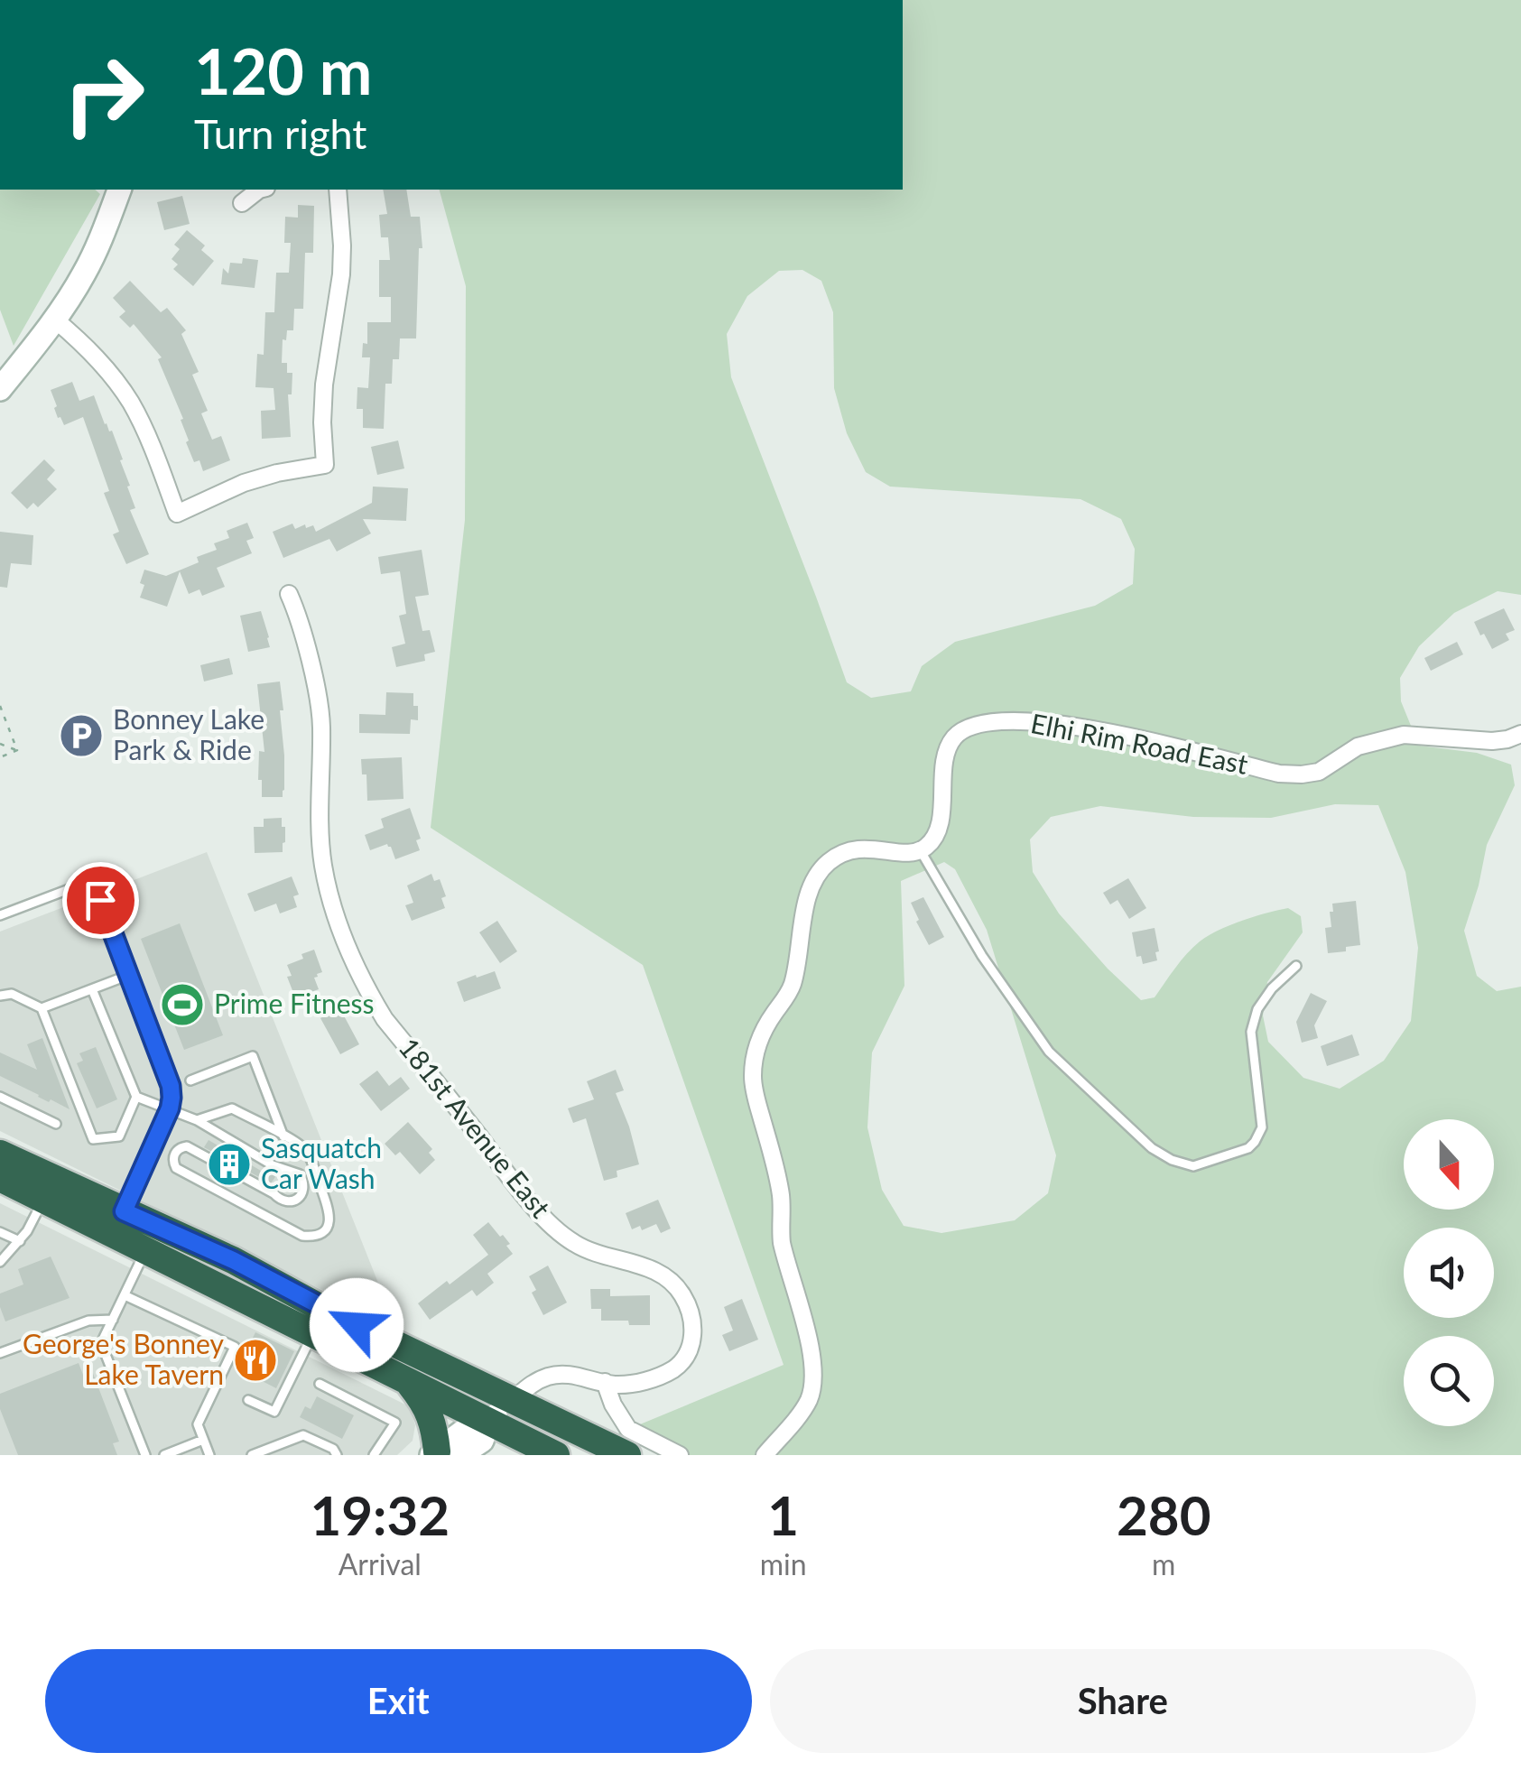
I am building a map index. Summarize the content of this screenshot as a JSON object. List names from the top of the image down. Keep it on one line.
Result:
{"streets":{"street":["Elhi Rim Road East","181st Avenue East"]},"places":{"parking":["Bonney Lake Park & Ride"],"sports":["Prime Fitness"],"building":["Sasquatch Car Wash"],"restaurant":["George's Bonney Lake Tavern"]},"north":"bottom","page":{"turn":["120 m","Turn right"],"eta":["19:32","Arrival","1","min","280","m"],"buttons":["Exit","Share"]}}
